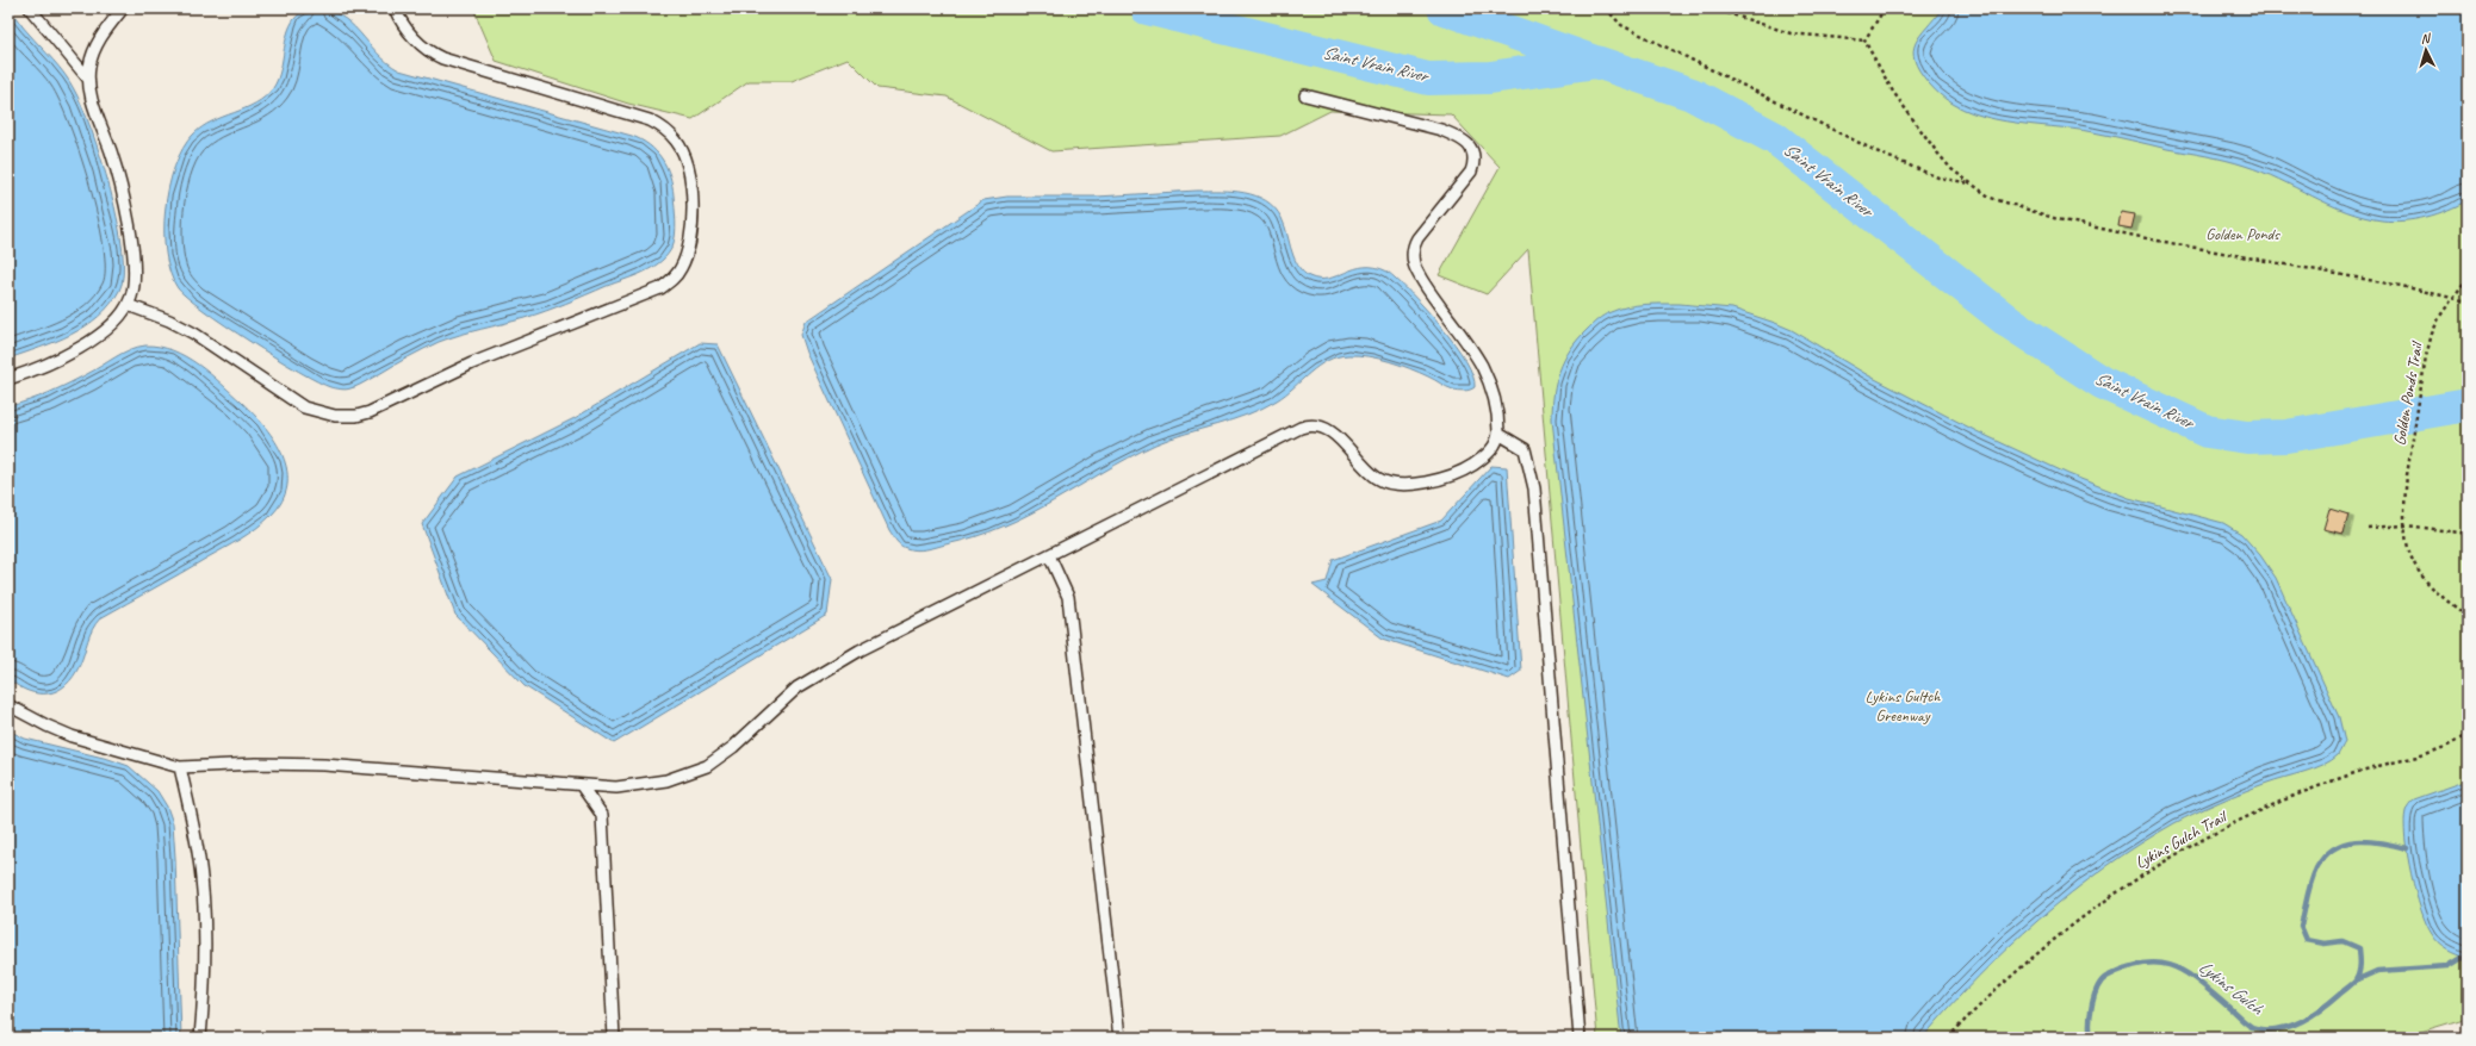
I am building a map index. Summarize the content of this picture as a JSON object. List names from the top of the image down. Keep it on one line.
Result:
{"streets":{"path":["Golden Ponds Trail","Lykins Gulch Trail"]},"water":["Saint Vrain River","Lykins Gulch"],"parks":["Golden Ponds","Lykins Gultch Greenway"],"north":"top"}
